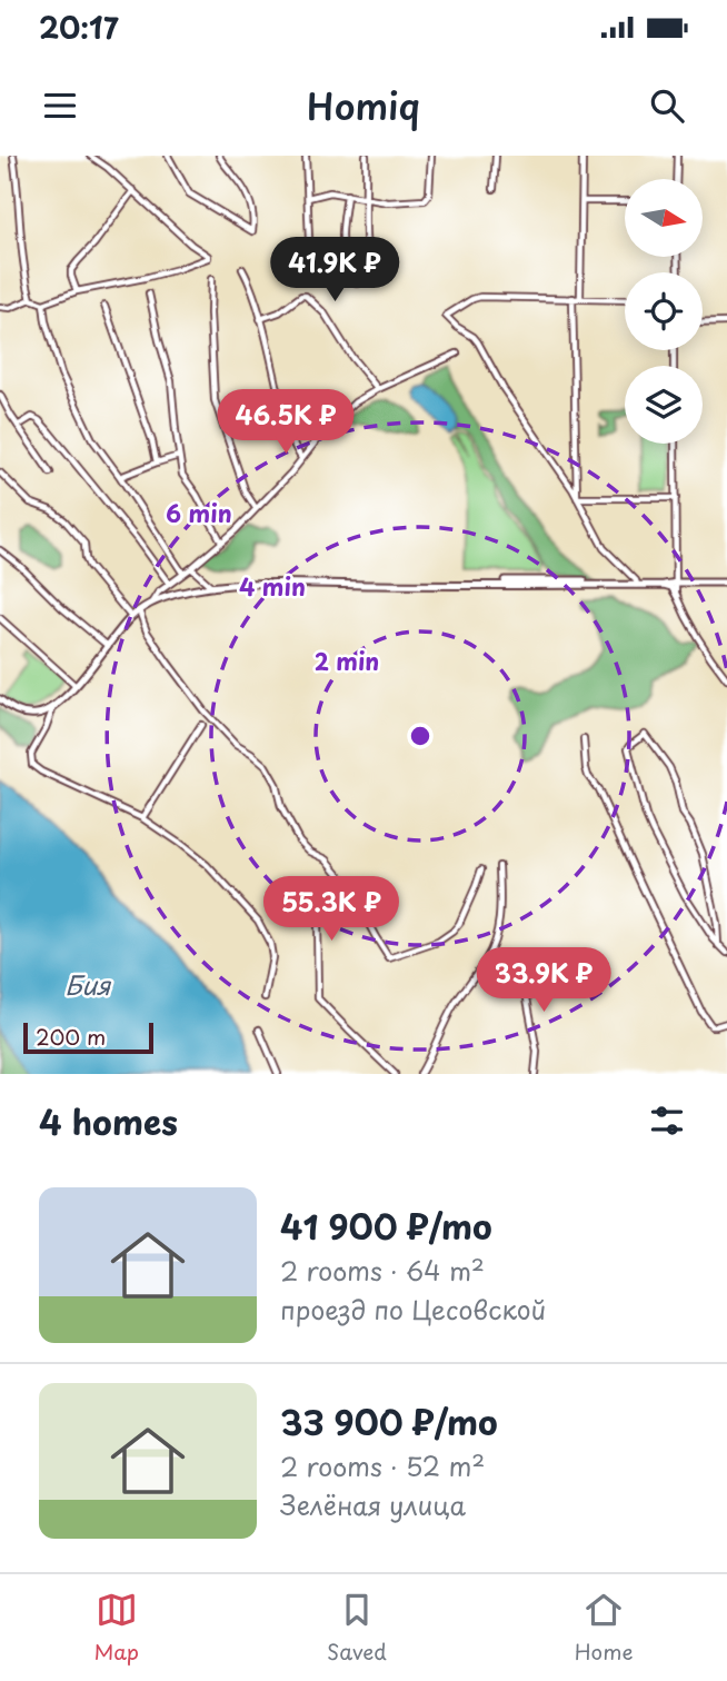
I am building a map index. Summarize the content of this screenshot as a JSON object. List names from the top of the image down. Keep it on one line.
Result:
{"water":["Бия"],"scale_bar":"200 m","north":"right","page":{"status":"20:17","header":"Homiq","price":["41.9K ₽","46.5K ₽","55.3K ₽","33.9K ₽"],"scale":"200 m","heading":"4 homes","list":[{"name":"41 900 ₽/mo","note":"2 rooms · 64 m² · проезд по Цесовской"},{"name":"33 900 ₽/mo","note":"2 rooms · 52 m² · Зелёная улица"}],"tabs":["Map","Saved","Home"]},"rings":["6 min","4 min","2 min"]}
